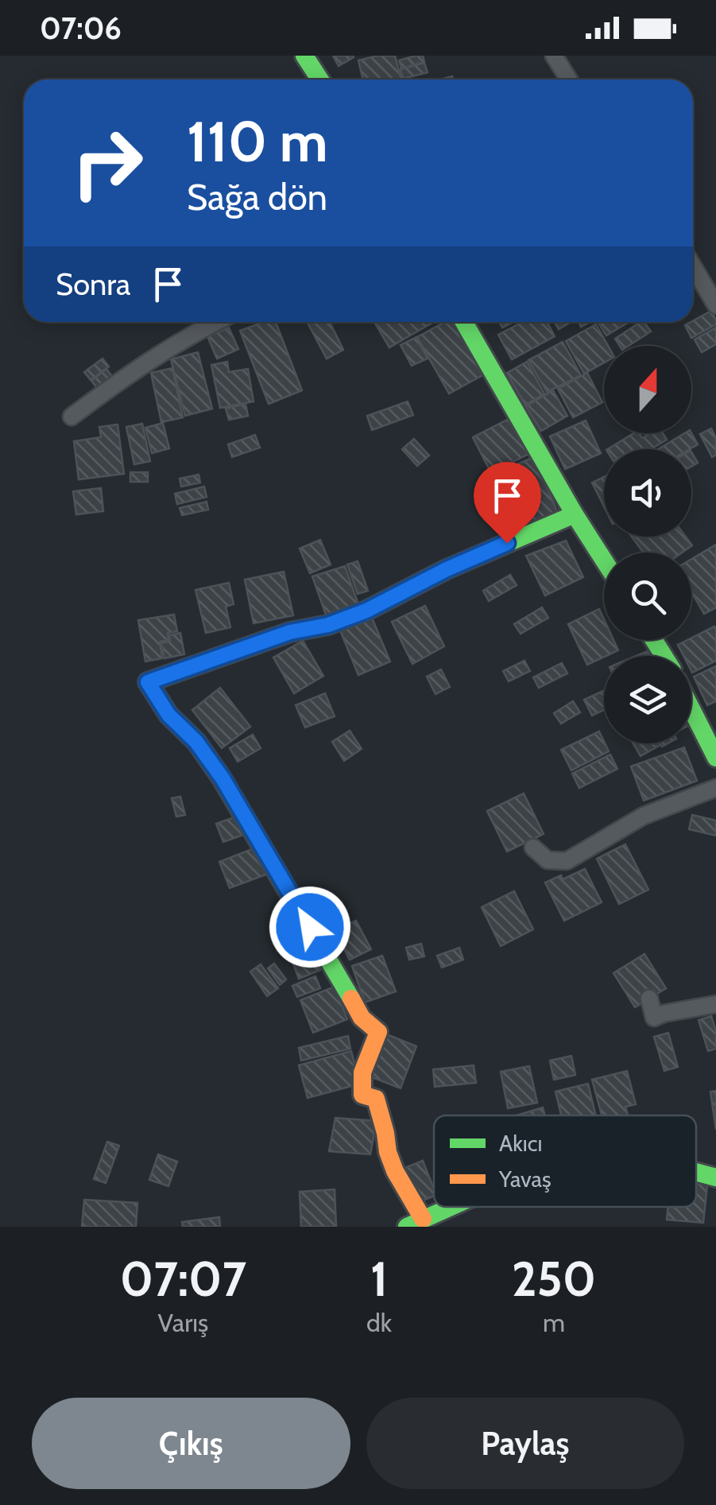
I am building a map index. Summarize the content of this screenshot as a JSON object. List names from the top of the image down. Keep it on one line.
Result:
{"legend":["Akıcı","Yavaş"],"north":"top","page":{"status":"07:06","turn":["110 m","Sağa dön"],"then":"Sonra","eta":["07:07","Varış","1","dk","250","m"],"buttons":["Çıkış","Paylaş"]}}
